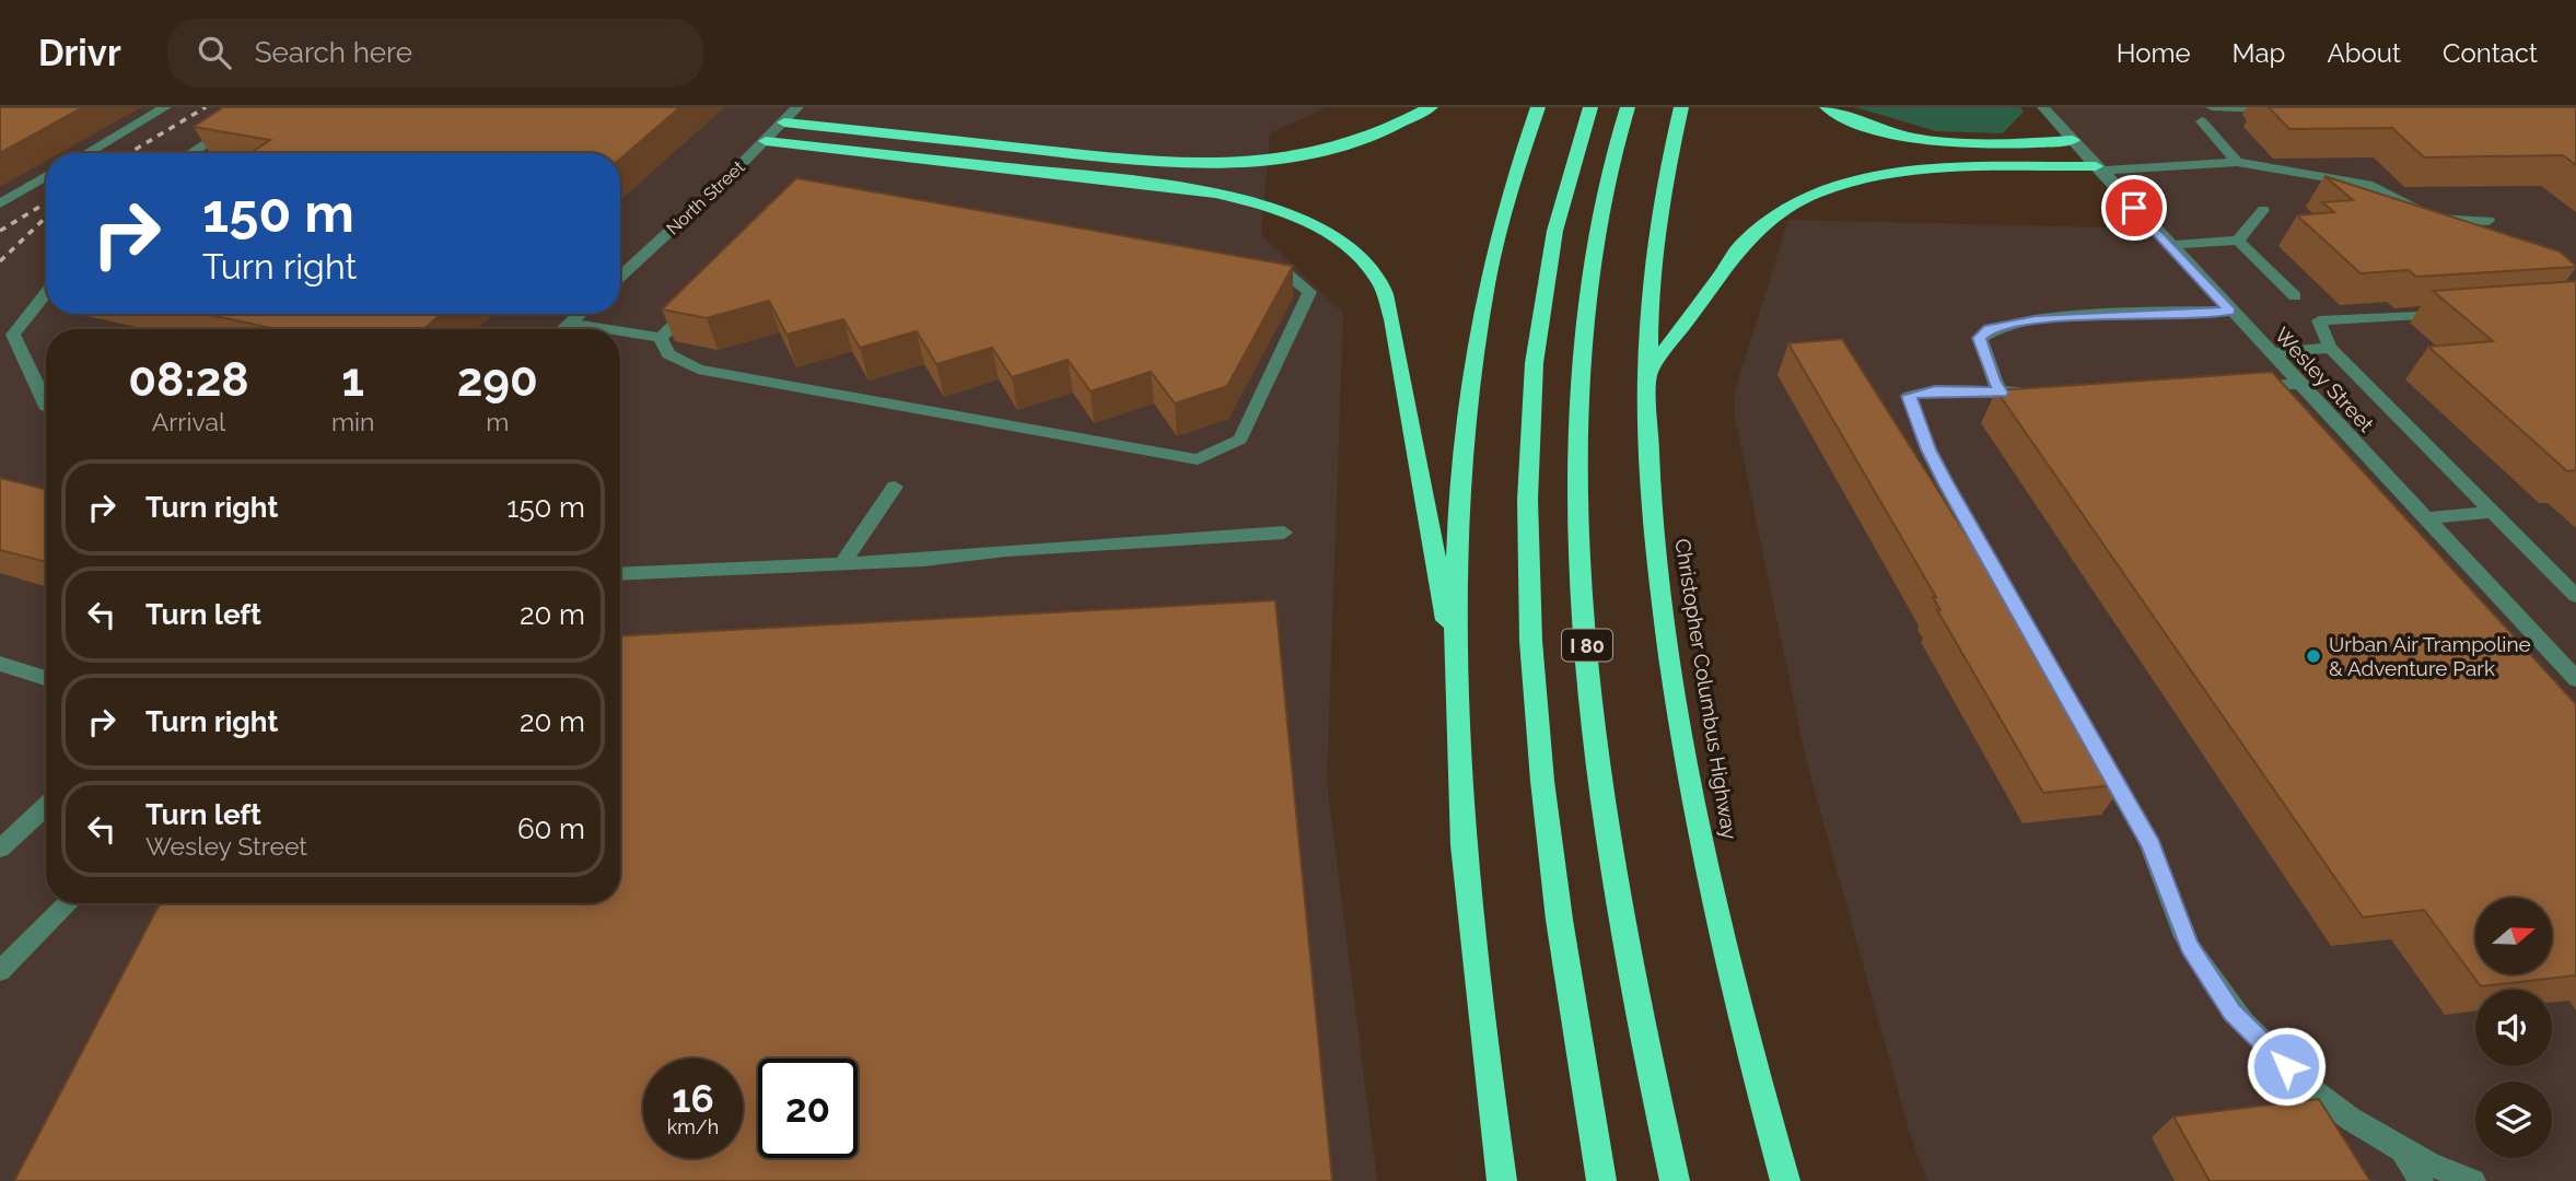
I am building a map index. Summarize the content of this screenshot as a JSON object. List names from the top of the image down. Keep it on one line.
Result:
{"streets":{"highway":["I 80","Christopher Columbus Highway"],"street":["North Street","Wesley Street"]},"places":["Urban Air Trampoline & Adventure Park"],"north":"right","page":{"header":"Drivr","search":"Search here","nav":["Home","Map","About","Contact"],"turn":["150 m","Turn right"],"eta":["08:28","Arrival","1","min","290","m"],"list":[{"name":"Turn right","value":"150 m"},{"name":"Turn left","value":"20 m"},{"name":"Turn right","value":"20 m"},{"name":"Turn left","note":"Wesley Street","value":"60 m"}],"speed":"16 km/h","limit":"20"}}
